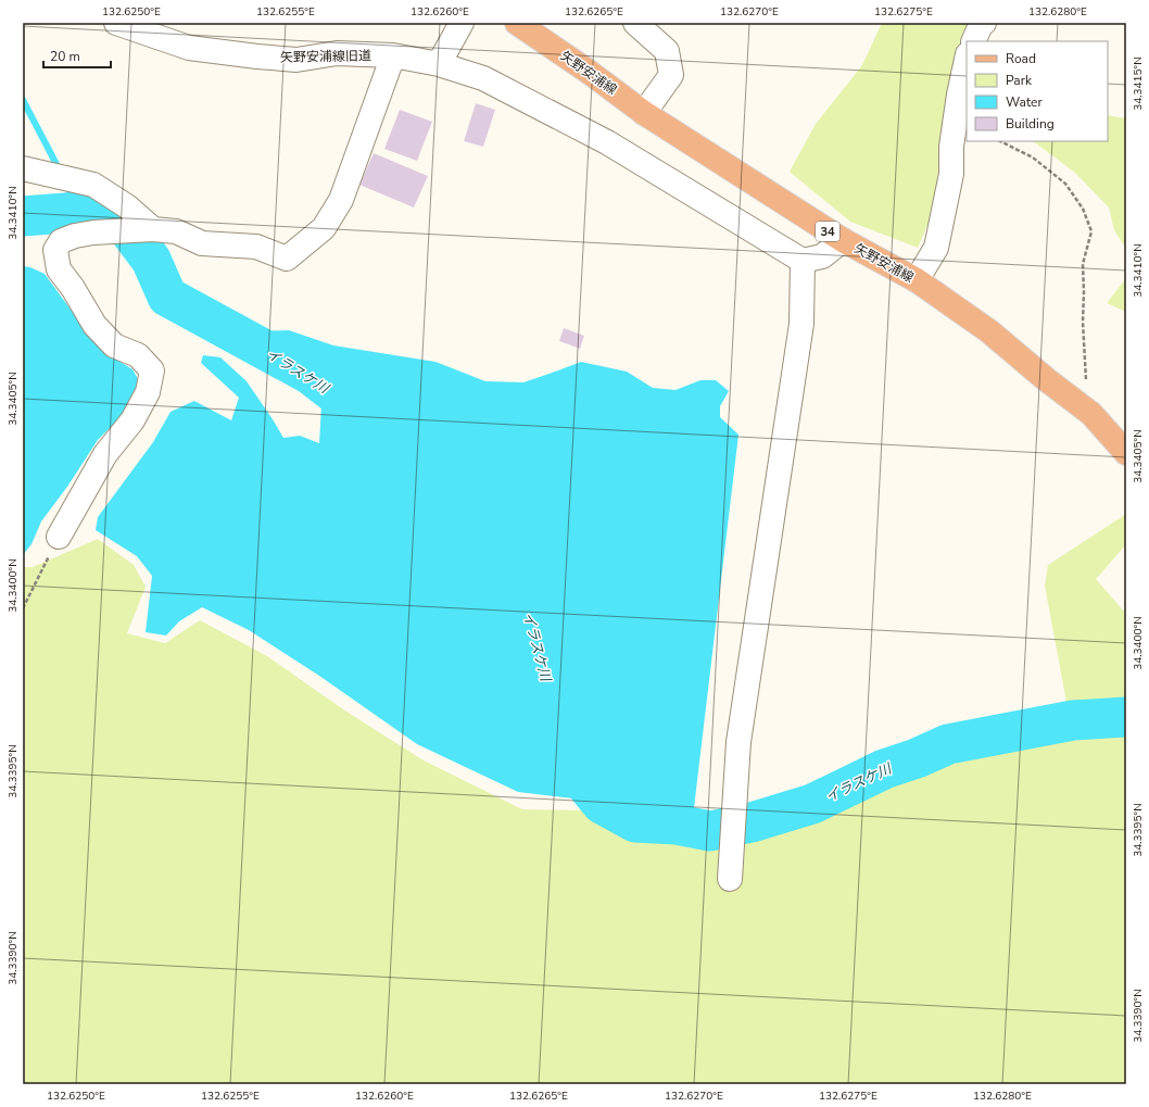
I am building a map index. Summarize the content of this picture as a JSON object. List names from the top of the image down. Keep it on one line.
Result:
{"streets":{"main road":["矢野安浦線","34"],"street":["矢野安浦線旧道"]},"water":["イラスケ川"],"legend":["Road","Park","Water","Building"],"scale_bar":"20 m","coordinates":["132.6250°E","132.6255°E","132.6260°E","132.6265°E","132.6270°E","132.6275°E","132.6280°E","34.3415°N","34.3410°N","34.3405°N","34.3400°N","34.3395°N","34.3390°N"]}
